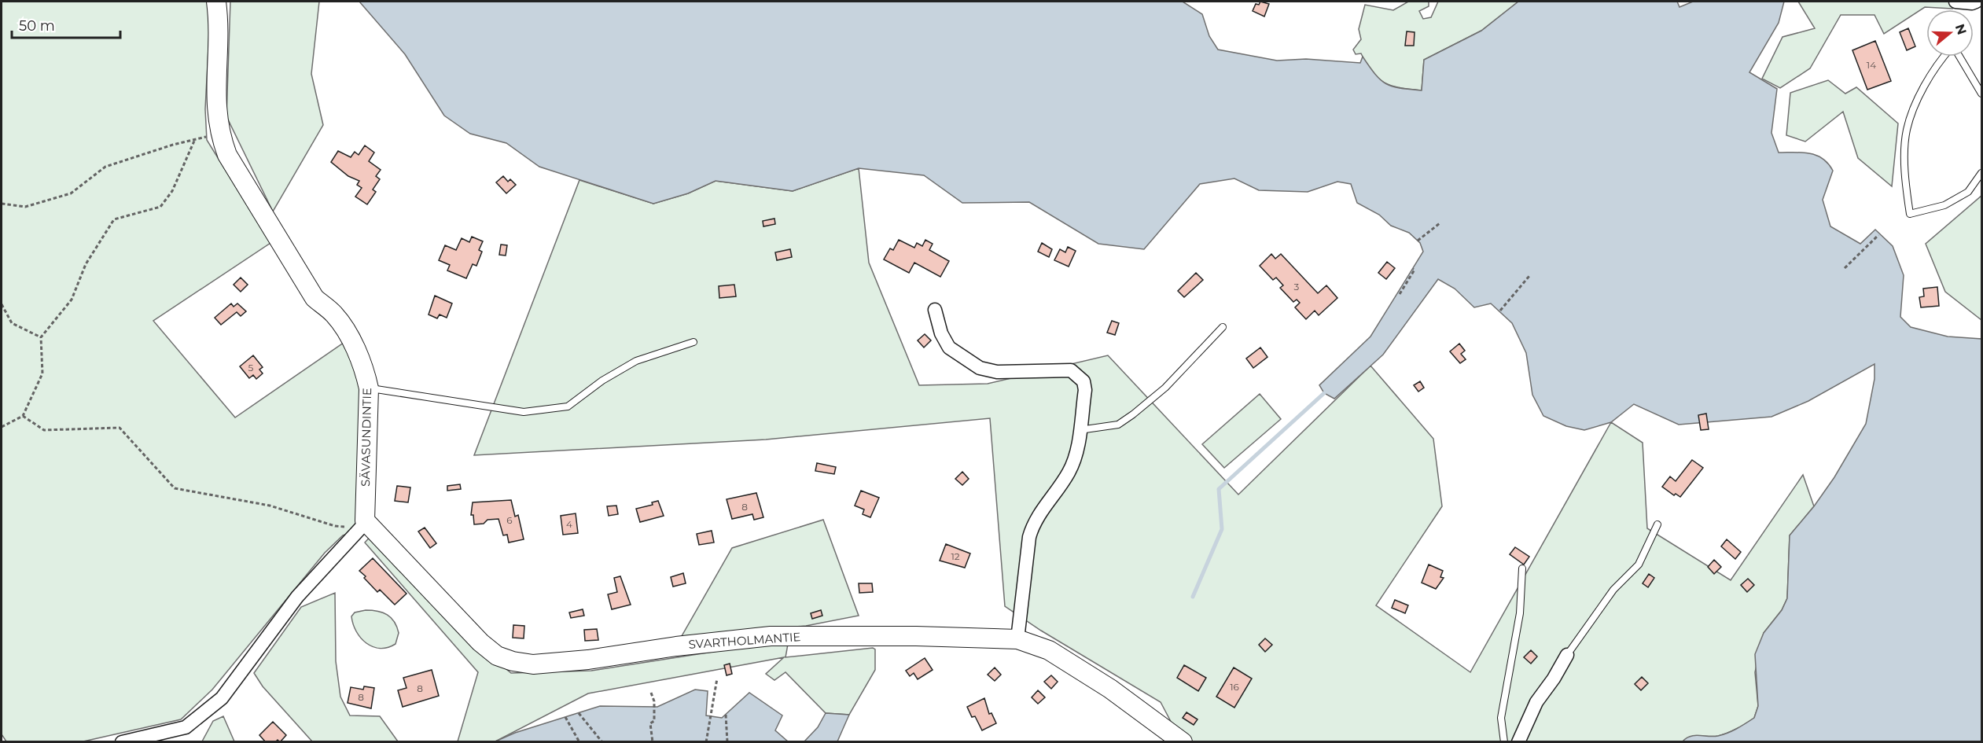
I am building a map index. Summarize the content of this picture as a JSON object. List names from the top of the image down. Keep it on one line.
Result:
{"streets":{"street":["SÄVASUNDINTIE","SVARTHOLMANTIE"]},"crossings":[["SÄVASUNDINTIE","SVARTHOLMANTIE"]],"house_numbers":["14","3","5","8","6","4","12","16","8","8"],"scale_bar":"50 m","north":"right"}
